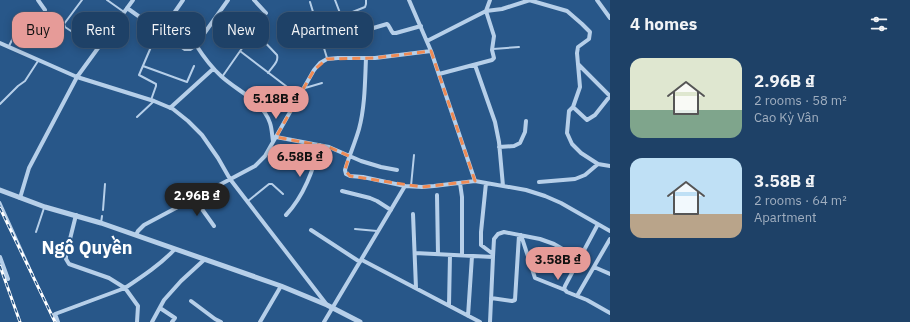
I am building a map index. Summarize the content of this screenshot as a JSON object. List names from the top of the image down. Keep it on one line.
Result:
{"districts":["Ngô Quyền"],"page":{"heading":"4 homes","chip":["Buy","Rent","Filters","New","Apartment"],"list":[{"name":"2.96B ₫","note":"2 rooms · 58 m² · Cao Kỳ Vân"},{"name":"3.58B ₫","note":"2 rooms · 64 m² · Apartment"}],"price":["5.18B ₫","6.58B ₫","2.96B ₫","3.58B ₫"]}}
